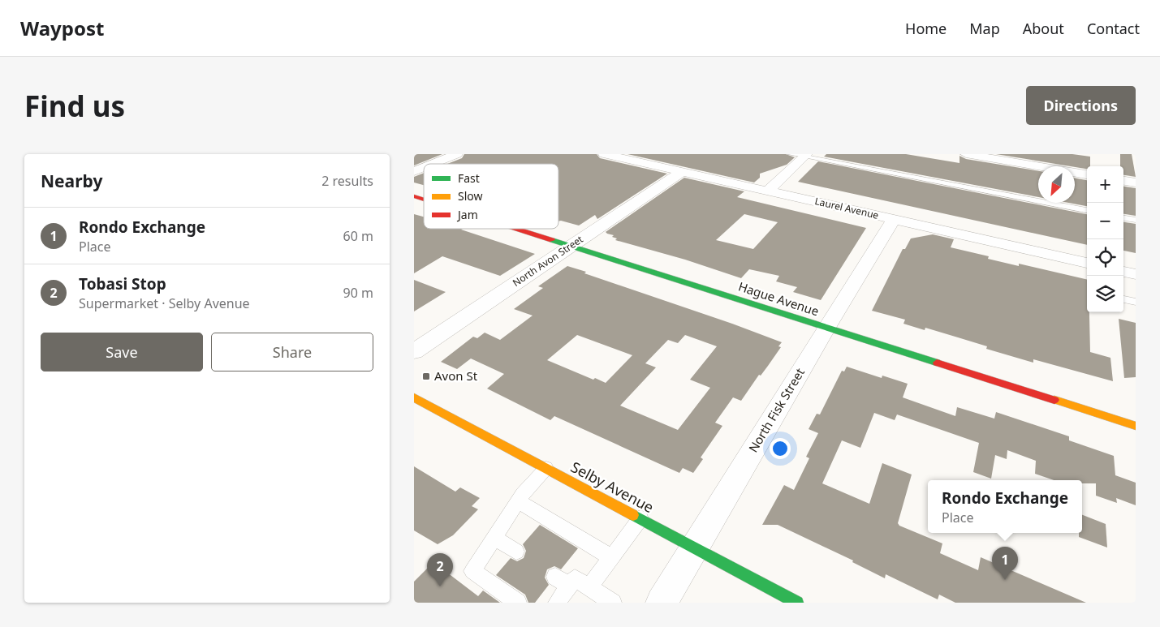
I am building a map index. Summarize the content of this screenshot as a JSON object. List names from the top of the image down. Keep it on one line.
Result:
{"streets":{"street":["Laurel Avenue","North Avon Street","Hague Avenue","North Fisk Street","Selby Avenue"]},"crossings":[["Laurel Avenue","North Avon Street"],["Laurel Avenue","North Fisk Street"],["North Avon Street","Hague Avenue"],["Hague Avenue","North Fisk Street"],["North Fisk Street","Selby Avenue"]],"places":{"transit":["Avon St"]},"legend":["Fast","Slow","Jam"],"north":"bottom left","page":{"header":"Waypost","nav":["Home","Map","About","Contact"],"buttons":["Directions",["Save","Share"]],"title":"Find us","heading":["Nearby","2 results"],"map_buttons":["+","−"],"list":[{"mark":"1","name":"Rondo Exchange","note":"Place","value":"60 m"},{"mark":"2","name":"Tobasi Stop","note":"Supermarket · Selby Avenue","value":"90 m"}],"popup":["Rondo Exchange","Place"],"pins":["1","2"]}}
